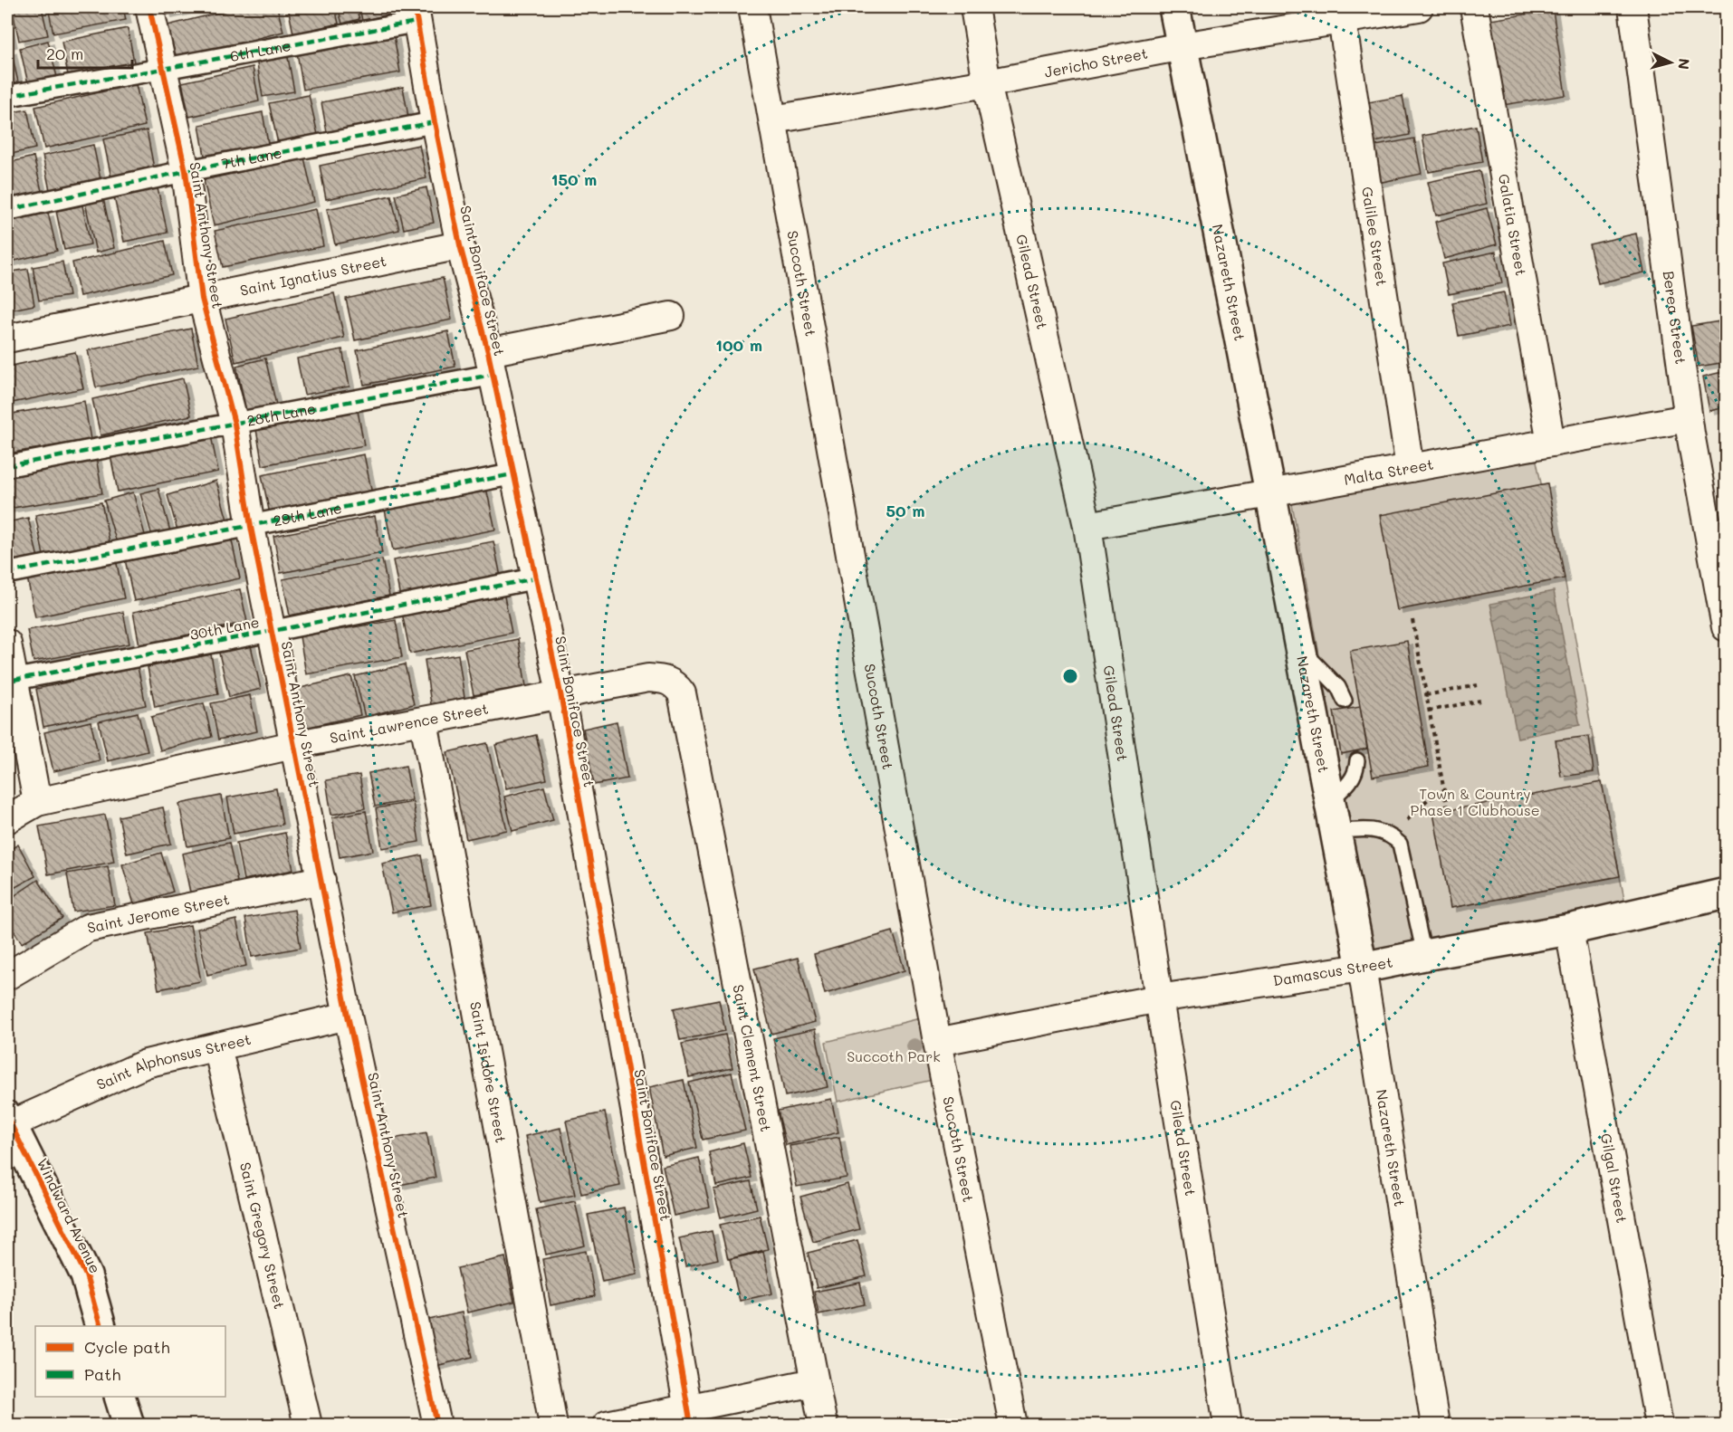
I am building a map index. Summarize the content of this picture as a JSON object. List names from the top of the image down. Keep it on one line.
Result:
{"streets":{"street":["6th Lane","Jericho Street","7th Lane","Galatia Street","Saint Anthony Street","Galilee Street","Saint Ignatius Street","Saint Boniface Street","Gilead Street","Nazareth Street","Succoth Street","Berea Street","28th Lane","Malta Street","29th Lane","30th Lane","Saint Lawrence Street","Saint Jerome Street","Damascus Street","Saint Clement Street","Saint Alphonsus Street","Saint Isidore Street","Gilgal Street","Windward Avenue","Saint Gregory Street"]},"crossings":[["6th Lane","Saint Anthony Street"],["6th Lane","Saint Boniface Street"],["Jericho Street","Galilee Street"],["Jericho Street","Gilead Street"],["Jericho Street","Nazareth Street"],["Jericho Street","Succoth Street"],["7th Lane","Saint Anthony Street"],["7th Lane","Saint Boniface Street"],["Galatia Street","Malta Street"],["Saint Anthony Street","Saint Ignatius Street"],["Saint Anthony Street","28th Lane"],["Saint Anthony Street","29th Lane"],["Saint Anthony Street","30th Lane"],["Saint Anthony Street","Saint Lawrence Street"],["Saint Anthony Street","Saint Jerome Street"],["Saint Anthony Street","Saint Alphonsus Street"],["Galilee Street","Malta Street"],["Saint Ignatius Street","Saint Boniface Street"],["Saint Boniface Street","28th Lane"],["Saint Boniface Street","29th Lane"],["Saint Boniface Street","30th Lane"],["Saint Boniface Street","Saint Lawrence Street"],["Gilead Street","Malta Street"],["Gilead Street","Damascus Street"],["Nazareth Street","Malta Street"],["Nazareth Street","Damascus Street"],["Succoth Street","Damascus Street"],["Berea Street","Malta Street"],["Saint Lawrence Street","Saint Clement Street"],["Saint Lawrence Street","Saint Isidore Street"],["Damascus Street","Gilgal Street"],["Saint Alphonsus Street","Windward Avenue"],["Saint Alphonsus Street","Saint Gregory Street"]],"parks":["Town & Country Phase 1 Clubhouse","Succoth Park"],"legend":["Cycle path","Path"],"scale_bar":"20 m","north":"right","rings":["150 m","100 m","50 m"]}
